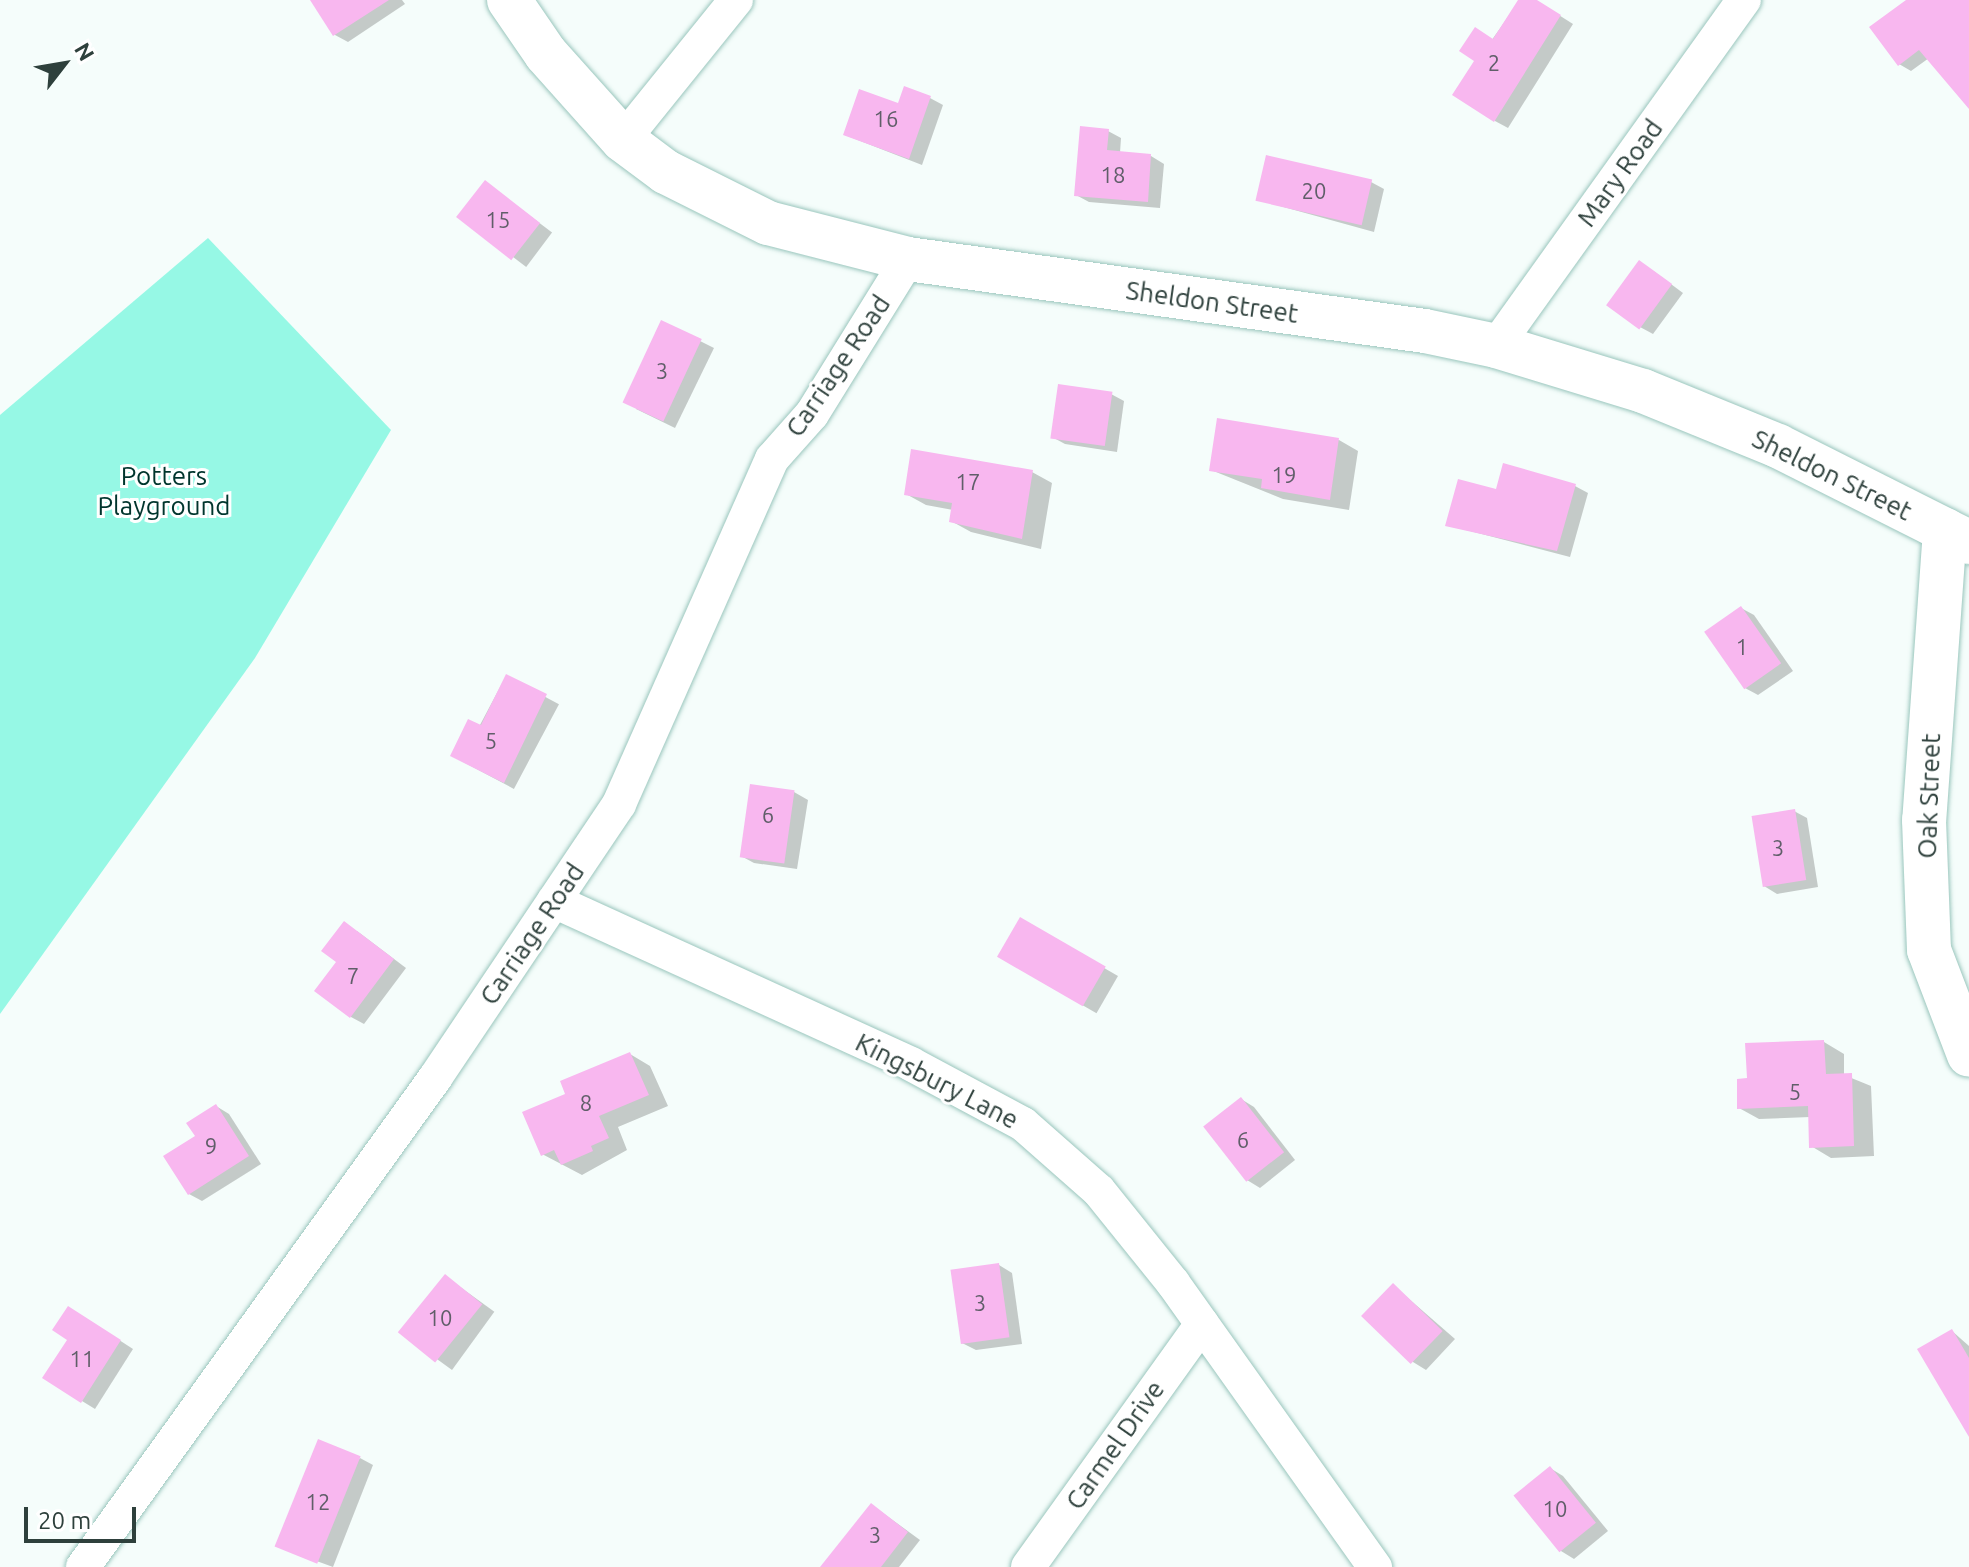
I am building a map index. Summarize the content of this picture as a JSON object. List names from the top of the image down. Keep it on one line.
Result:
{"streets":{"street":["Mary Road","Sheldon Street","Carriage Road","Oak Street","Kingsbury Lane","Carmel Drive"]},"crossings":[["Mary Road","Sheldon Street"],["Sheldon Street","Carriage Road"],["Sheldon Street","Oak Street"],["Carriage Road","Kingsbury Lane"],["Kingsbury Lane","Carmel Drive"]],"parks":["Potters Playground"],"house_numbers":["2","16","18","20","15","3","19","17","1","5","6","3","7","5","8","6","9","3","10","11","12","10","3"],"scale_bar":"20 m","north":"top right"}
